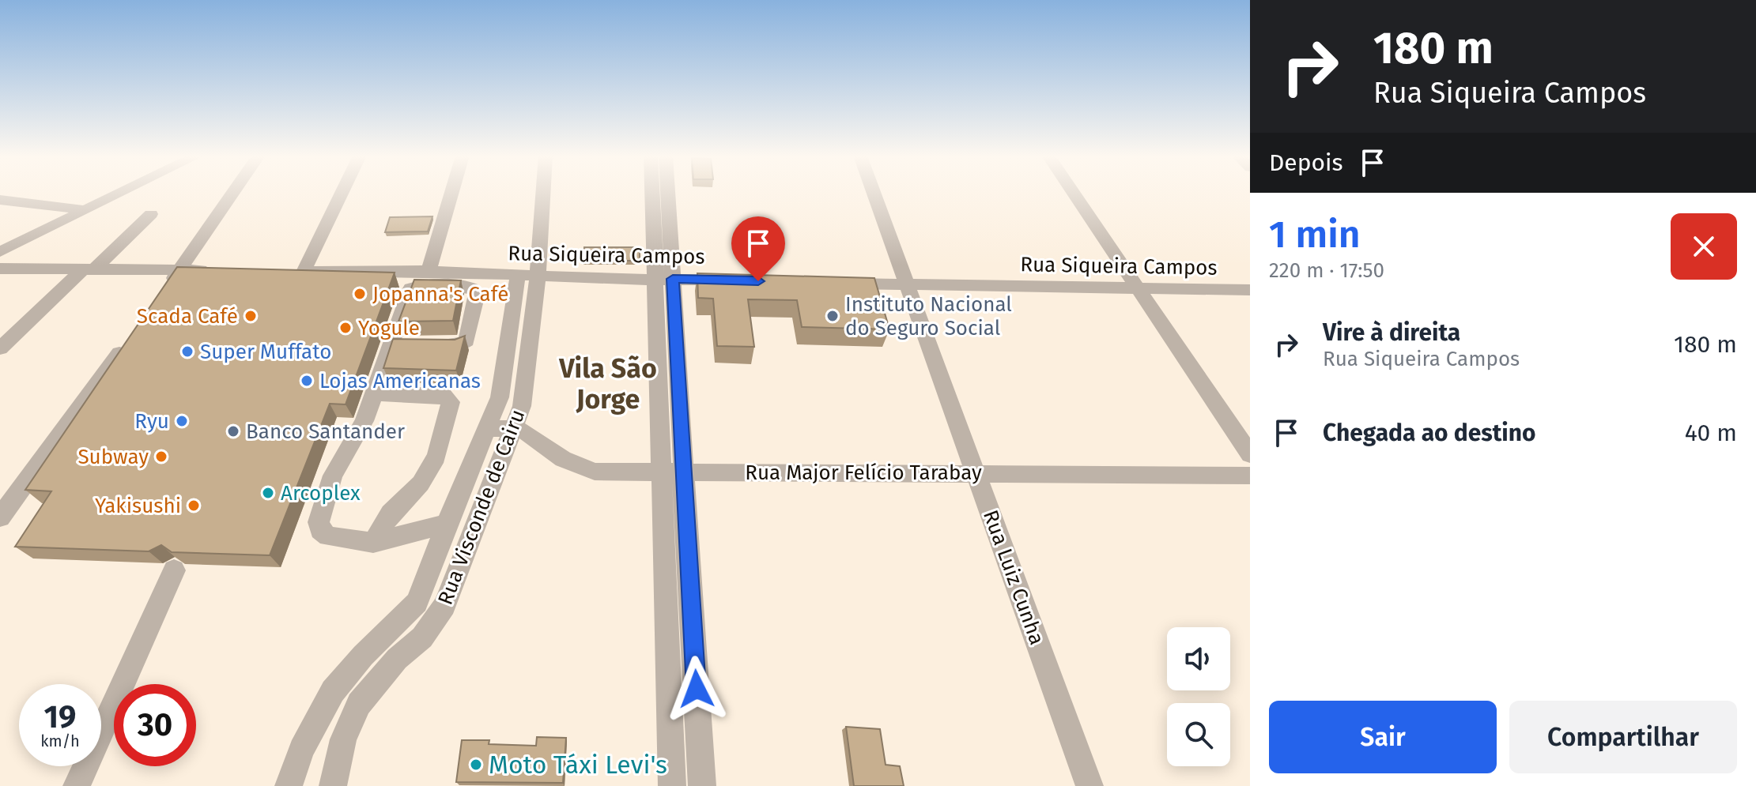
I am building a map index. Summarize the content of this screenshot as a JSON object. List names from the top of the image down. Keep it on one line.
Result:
{"streets":{"street":["Rua Siqueira Campos","Rua Major Felício Tarabay","Rua Visconde de Cairu","Rua Luiz Cunha"]},"crossings":[["Rua Siqueira Campos","Rua Visconde de Cairu"],["Rua Siqueira Campos","Rua Luiz Cunha"],["Rua Major Felício Tarabay","Rua Visconde de Cairu"],["Rua Major Felício Tarabay","Rua Luiz Cunha"]],"districts":["Vila São Jorge"],"places":["Jopanna's Café","Scada Café","Instituto Nacional do Seguro Social","Yogule","Super Muffato","Lojas Americanas","Ryu","Banco Santander","Subway","Arcoplex","Yakisushi","Moto Táxi Levi's"],"page":{"turn":["180 m","Rua Siqueira Campos"],"then":"Depois","heading":["1 min","220 m · 17:50"],"list":[{"name":"Vire à direita","note":"Rua Siqueira Campos","value":"180 m"},{"name":"Chegada ao destino","value":"40 m"}],"speed":"19 km/h","limit":"30","buttons":["Sair","Compartilhar"]}}
